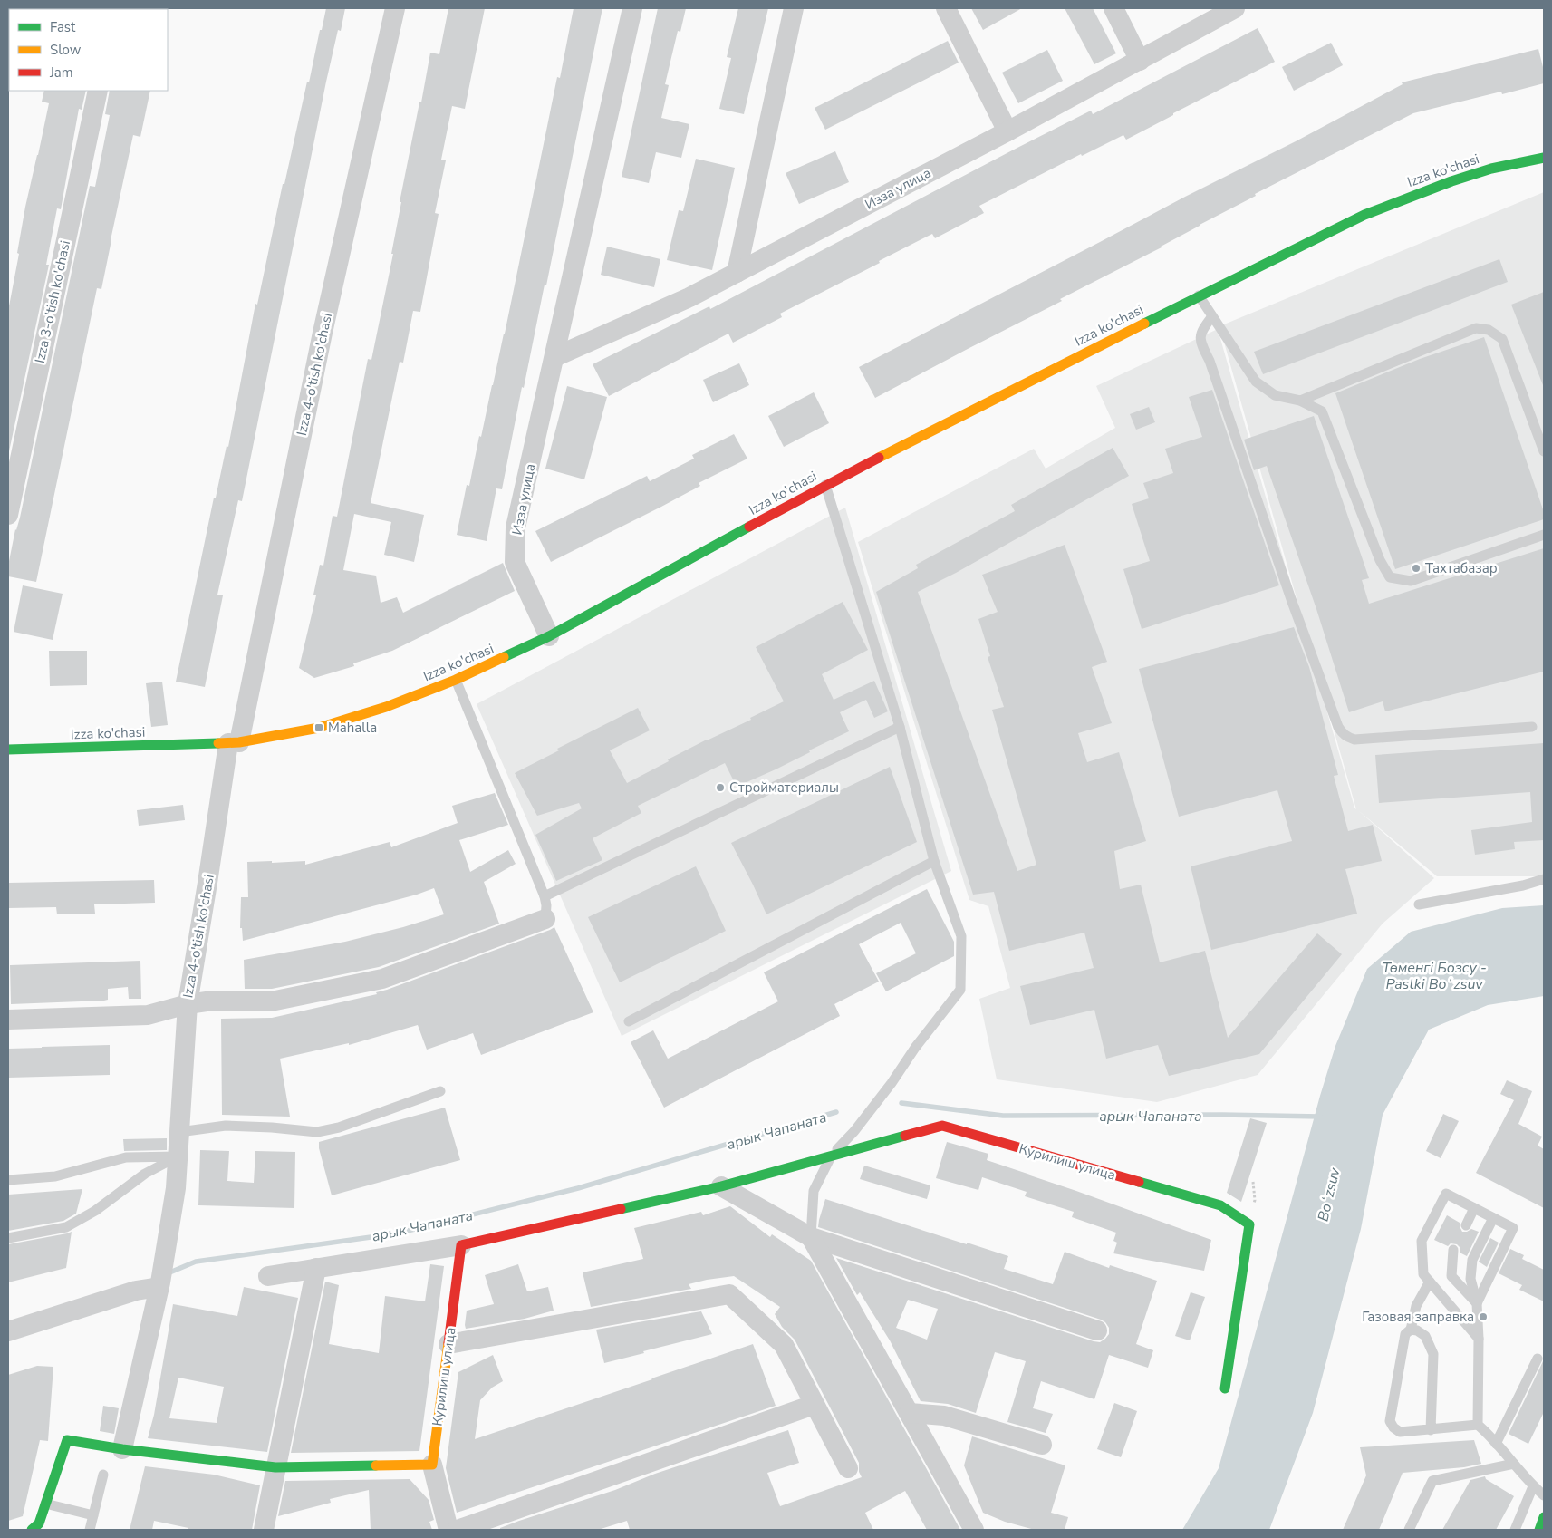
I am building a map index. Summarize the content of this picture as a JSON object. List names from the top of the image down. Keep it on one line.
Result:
{"streets":{"street":["Izza ko'chasi","Изза улица","Izza 3-o'tish ko'chasi","Izza 4-o'tish ko'chasi","Курилиш улица"]},"crossings":[["Izza ko'chasi","Изза улица"],["Izza ko'chasi","Izza 4-o'tish ko'chasi"]],"water":["Төменгі Бозсу - Pastki Boʻzsuv","арык Чапаната","Boʻzsuv"],"places":{"other":["Тахтабазар","Стройматериалы","Газовая заправка"],"transit":["Mahalla"]},"legend":["Fast","Slow","Jam"]}
